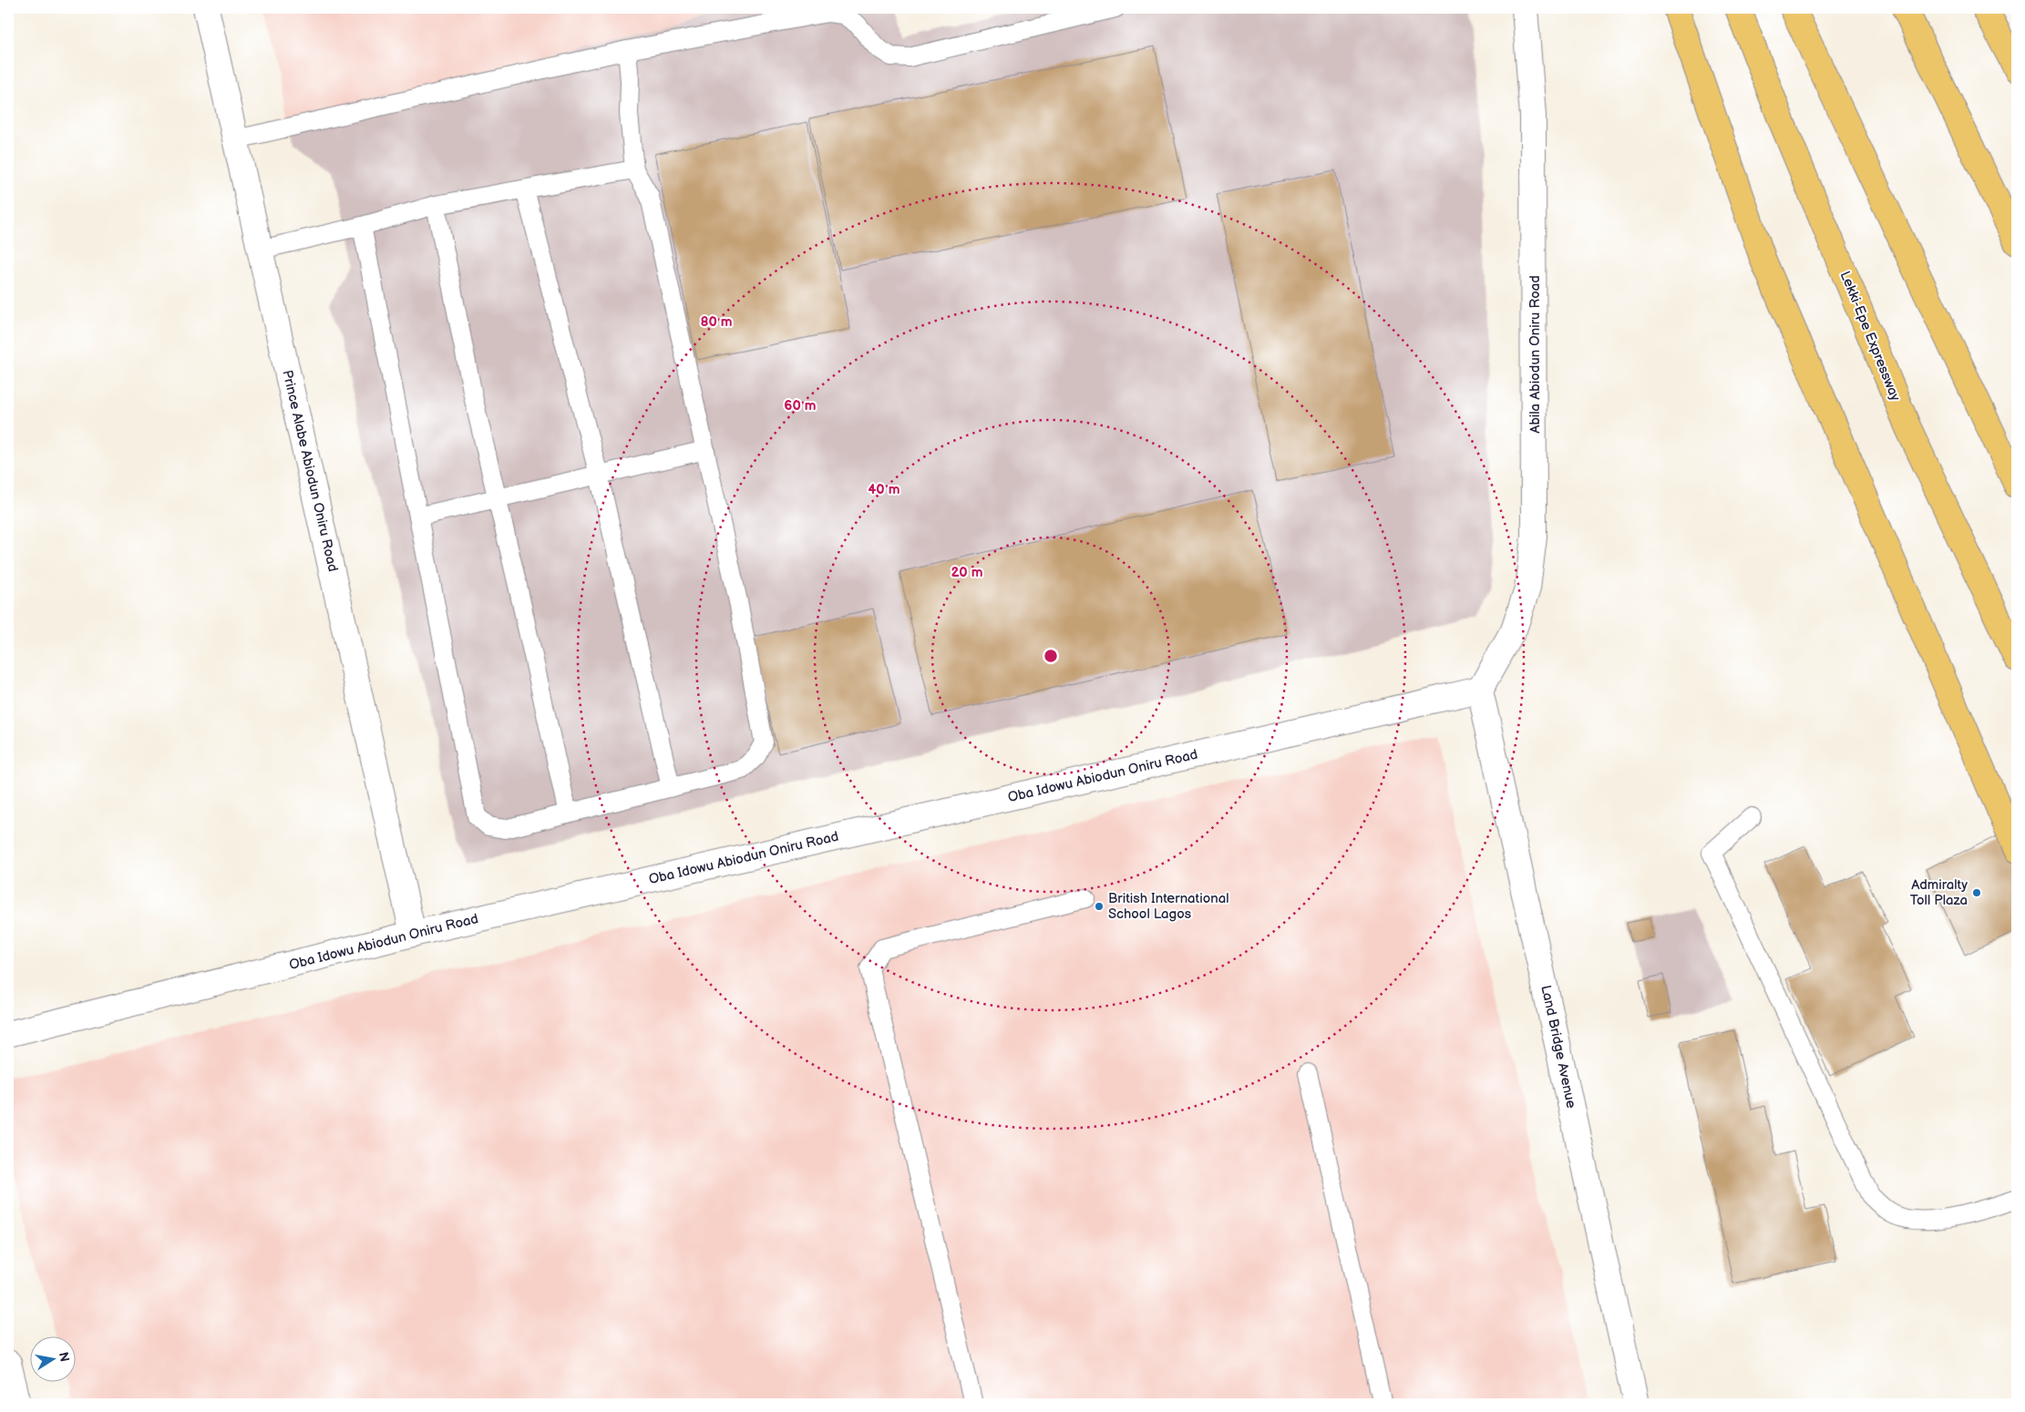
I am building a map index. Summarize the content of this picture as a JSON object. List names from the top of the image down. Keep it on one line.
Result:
{"streets":{"highway":["Lekki-Epe Expressway"],"street":["Abila Abiodun Oniru Road","Prince Alabe Abiodun Oniru Road","Oba Idowu Abiodun Oniru Road","Land Bridge Avenue"]},"crossings":[["Abila Abiodun Oniru Road","Oba Idowu Abiodun Oniru Road"],["Abila Abiodun Oniru Road","Land Bridge Avenue"],["Prince Alabe Abiodun Oniru Road","Oba Idowu Abiodun Oniru Road"],["Oba Idowu Abiodun Oniru Road","Land Bridge Avenue"]],"places":["Admiralty Toll Plaza","British International School Lagos"],"north":"right","rings":["80 m","60 m","40 m","20 m"]}
